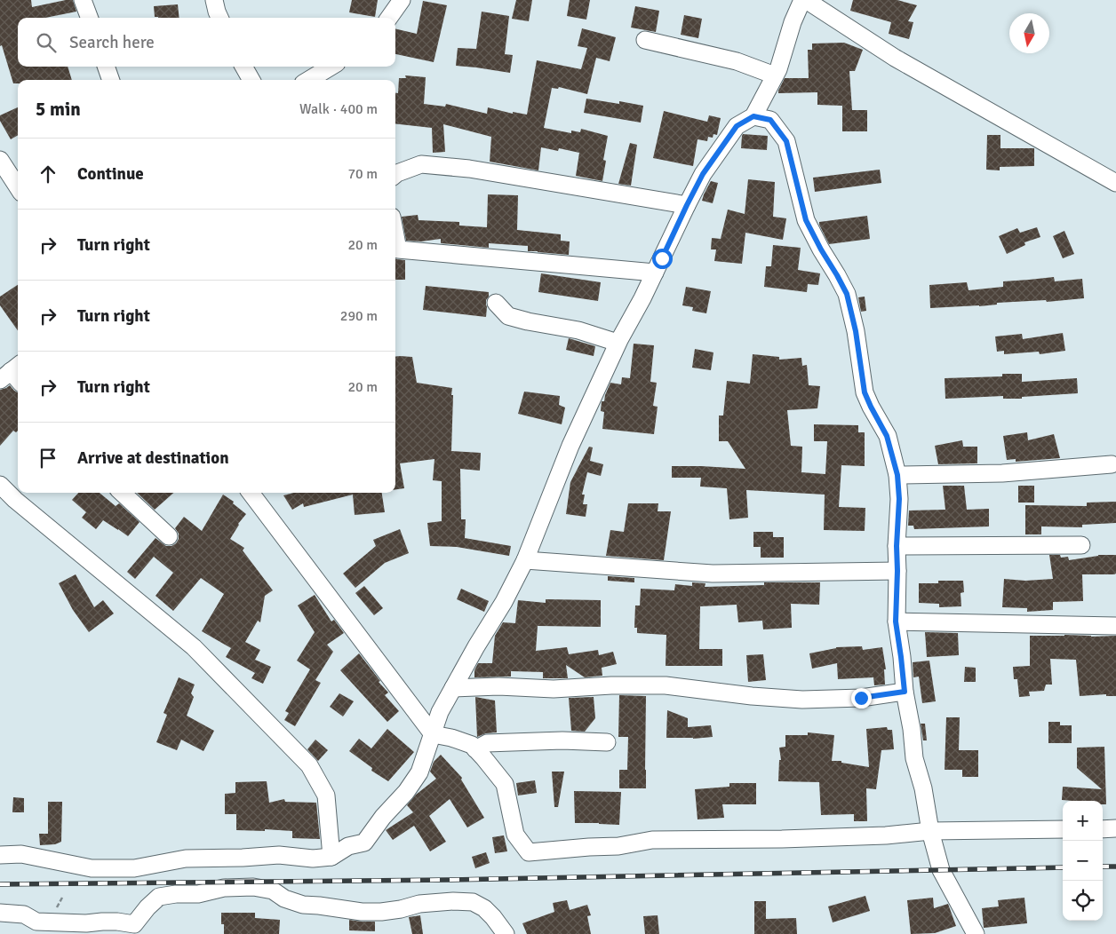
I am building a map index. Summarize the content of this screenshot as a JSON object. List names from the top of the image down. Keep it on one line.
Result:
{"north":"bottom","page":{"search":"Search here","heading":["5 min","Walk · 400 m"],"list":[["Continue","70 m"],["Turn right","20 m"],["Turn right","290 m"],["Turn right","20 m"],"Arrive at destination"],"map_buttons":["+","−"]}}
